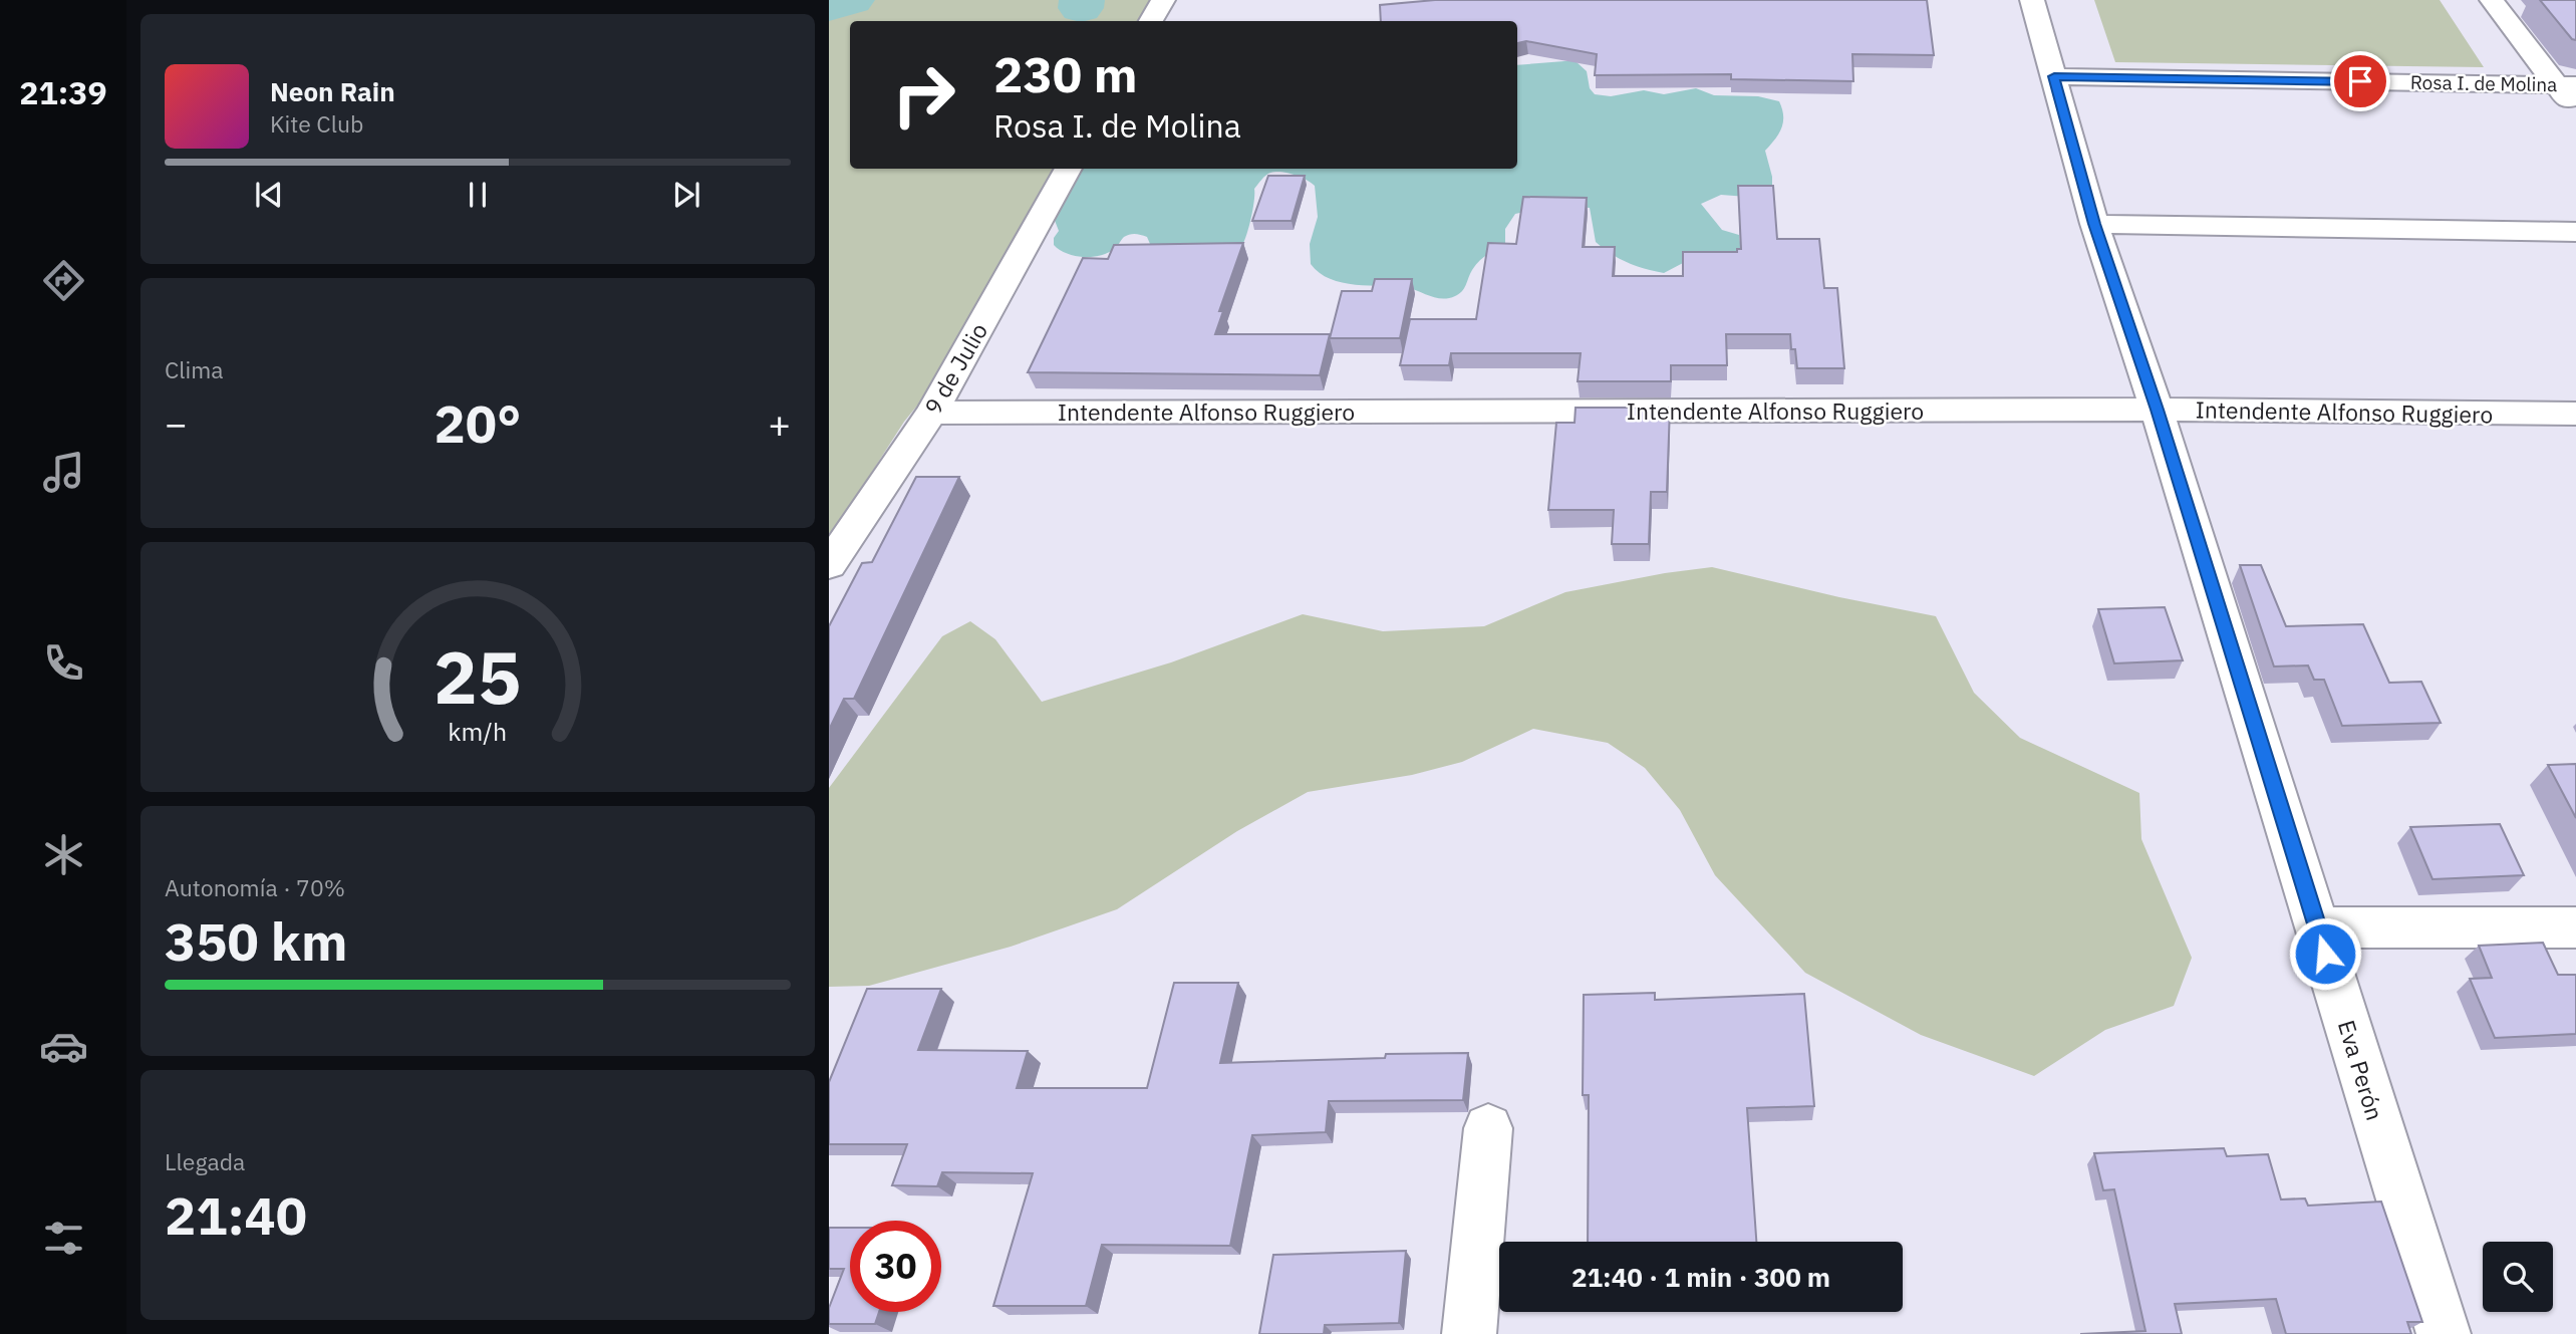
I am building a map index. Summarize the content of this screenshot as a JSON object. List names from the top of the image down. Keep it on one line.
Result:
{"streets":{"street":["Rosa I. de Molina","9 de Julio","Intendente Alfonso Ruggiero","Eva Perón"]},"crossings":[["Rosa I. de Molina","Eva Perón"],["9 de Julio","Intendente Alfonso Ruggiero"],["Intendente Alfonso Ruggiero","Eva Perón"]],"page":{"tabs":"21:39","turn":["230 m","Rosa I. de Molina"],"song":["Neon Rain","Kite Club"],"tile":["Clima",["Autonomía · 70%","350 km"],["Llegada","21:40"]],"heat":["−","20°","+"],"limit":"30","trip":"21:40 · 1 min · 300 m","gauge":["25","km/h"]}}
